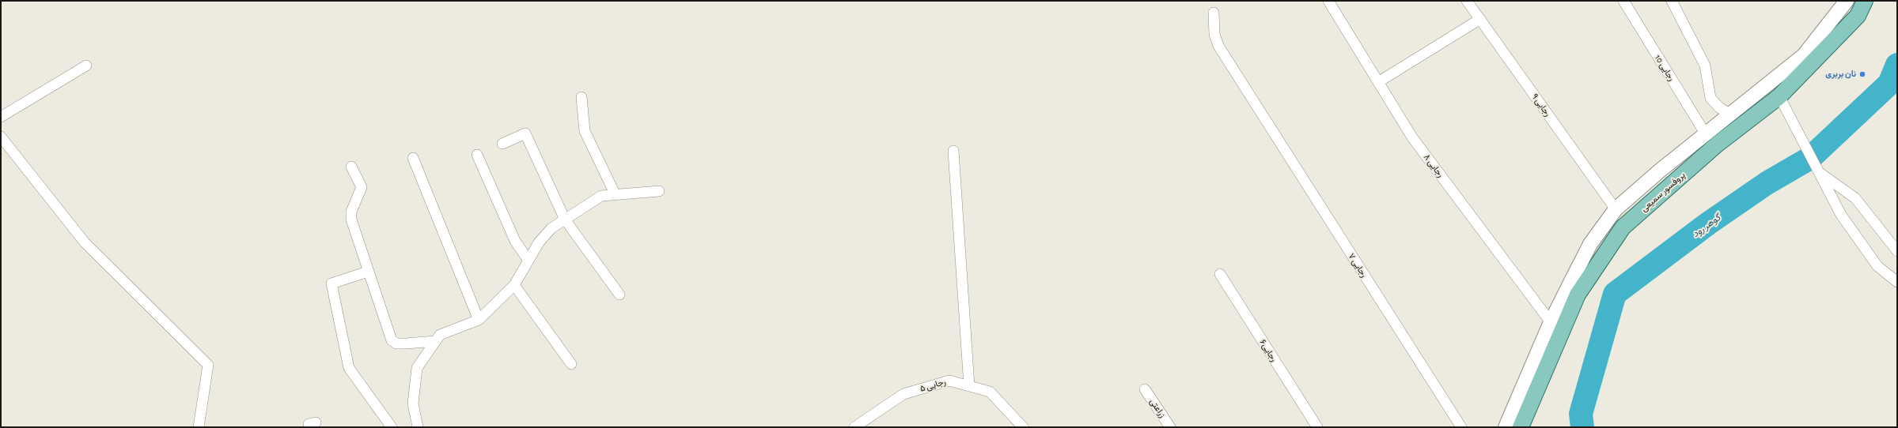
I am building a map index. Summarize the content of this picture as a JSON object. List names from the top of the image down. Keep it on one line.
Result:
{"streets":{"main road":["پروفسور سمیعی"],"street":["رجایی 10","رجایی ۹","رجایی ۸","رجایی ۷","رجایی۶","رجایی ۵","زراعتی"]},"crossings":[["رجایی 10","پروفسور سمیعی"],["رجایی ۹","پروفسور سمیعی"],["رجایی ۸","پروفسور سمیعی"]],"water":["گوهر رود"],"places":["نان بربری"]}
